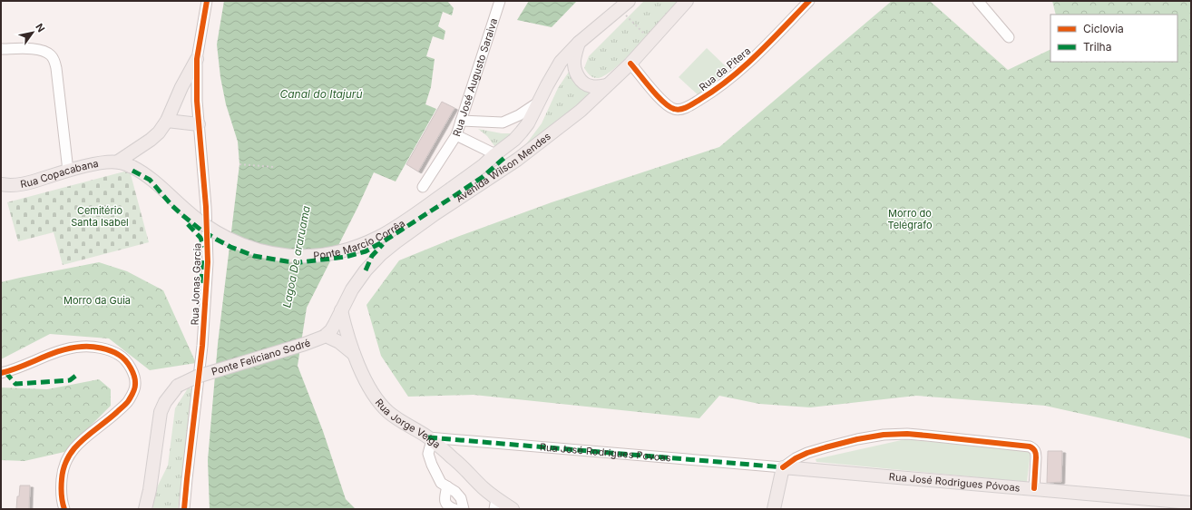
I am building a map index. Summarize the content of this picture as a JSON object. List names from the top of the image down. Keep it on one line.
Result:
{"streets":{"main road":["Avenida Wilson Mendes","Rua Copacabana","Ponte Marcio Corrêa","Ponte Feliciano Sodré","Rua Jorge Veiga","Rua José Rodrigues Póvoas"],"street":["Rua da Pitera","Rua José Augusto Saraiva","Rua Jonas Garcia","Rua José Rodrigues Povoas"]},"crossings":[["Rua da Pitera","Avenida Wilson Mendes"],["Rua José Augusto Saraiva","Avenida Wilson Mendes"],["Avenida Wilson Mendes","Ponte Marcio Corrêa"],["Avenida Wilson Mendes","Ponte Feliciano Sodré"],["Avenida Wilson Mendes","Rua Jorge Veiga"],["Rua Copacabana","Ponte Marcio Corrêa"],["Rua Jorge Veiga","Rua José Rodrigues Povoas"],["Rua José Rodrigues Povoas","Rua José Rodrigues Póvoas"]],"water":["Canal do Itajurú","Lagoa De araruama"],"parks":["Cemitério Santa Isabel","Morro do Telégrafo","Morro da Guia"],"legend":["Ciclovia","Trilha"],"north":"top right"}
